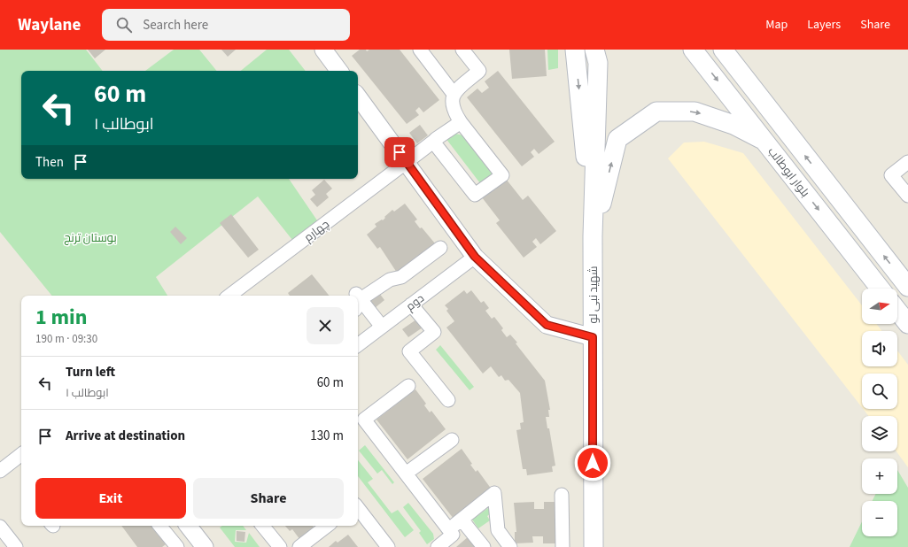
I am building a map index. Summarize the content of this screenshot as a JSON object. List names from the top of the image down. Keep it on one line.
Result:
{"streets":{"main road":["بلوار ابوطالب","شهید نبی لو"],"street":["چهارم","دوم"]},"parks":["بوستان ترنج"],"north":"right","page":{"header":"Waylane","search":"Search here","nav":["Map","Layers","Share"],"turn":["60 m","ابوطالب ۱"],"then":"Then","map_buttons":["+","−"],"heading":["1 min","190 m · 09:30"],"list":[{"name":"Turn left","note":"ابوطالب ۱","value":"60 m"},{"name":"Arrive at destination","value":"130 m"}],"buttons":["Exit","Share"]}}
